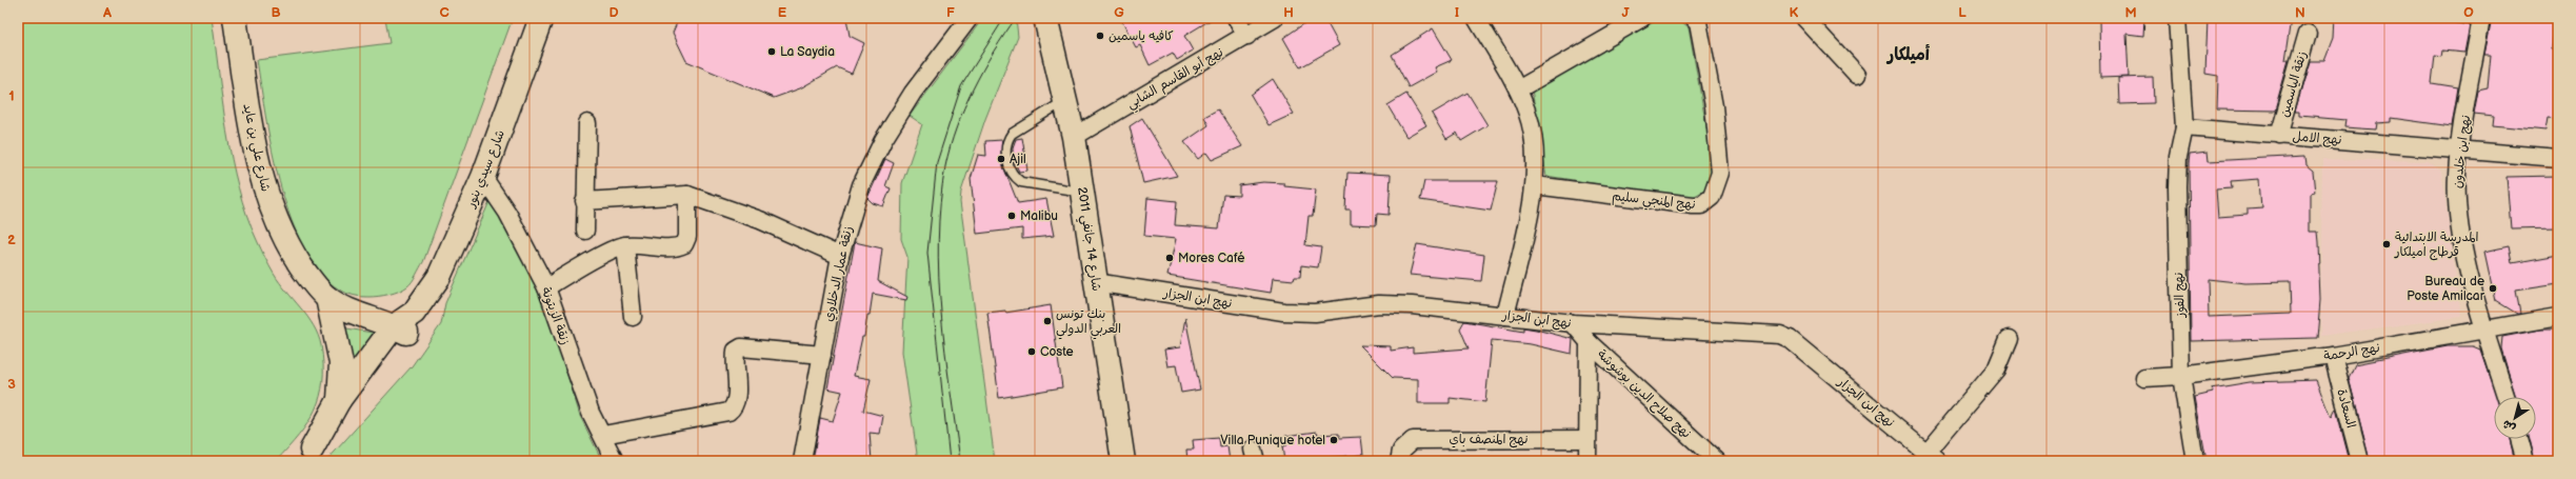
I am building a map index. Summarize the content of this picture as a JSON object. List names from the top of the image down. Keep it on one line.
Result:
{"streets":{"street":["نهج أبو القاسم الشابي","زنقة الياسمين","نهج الامل","شارع علي بن عايد","نهج ابن خلدون","شارع سيدي بنور","نهج المنجي سليم","شارع 14 جانفي 2011","زنقة عمار الدخلاوي","نهج الفوز","نهج ابن الجزار","زنقة الزيتونة","نهج الرحمة","نهج صلاح الدين بوشوشة","السعادة","نهج المنصف باي"]},"crossings":[["نهج أبو القاسم الشابي","شارع 14 جانفي 2011"],["زنقة الياسمين","نهج الامل"],["نهج الامل","نهج ابن خلدون"],["نهج الامل","نهج الفوز"],["شارع علي بن عايد","شارع سيدي بنور"],["نهج ابن خلدون","نهج الرحمة"],["شارع سيدي بنور","زنقة الزيتونة"],["شارع 14 جانفي 2011","نهج ابن الجزار"],["نهج الفوز","نهج الرحمة"],["نهج ابن الجزار","نهج صلاح الدين بوشوشة"],["نهج الرحمة","السعادة"]],"districts":["أميلكار"],"places":["كافيه ياسمين","La Saydia","Ajil","Malibu","المدرسة الابتدائية قرطاج اميلكار","Mores Café","Bureau de Poste Amilcar","بنك تونس العربي الدولي","Coste","Villa Punique hotel"],"north":"bottom left","grid":{"columns":["A","B","C","D","E","F","G","H","I","J","K","L","M","N","O"],"rows":["1","2","3"]}}
